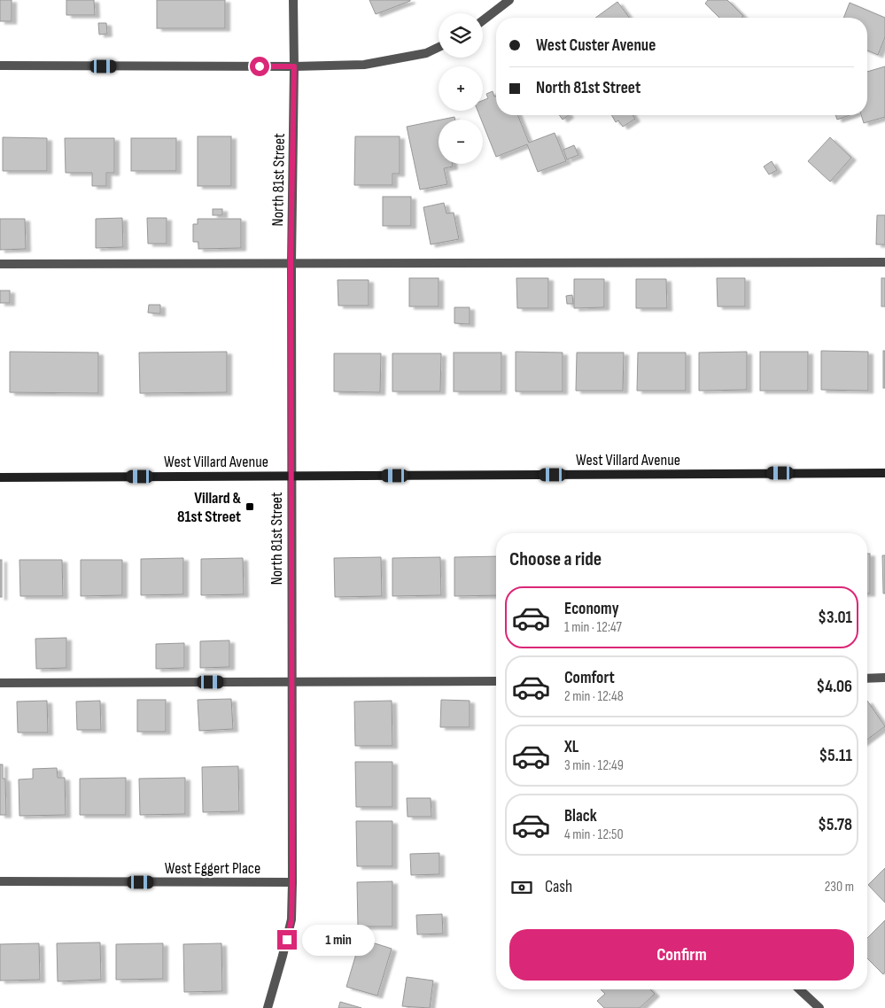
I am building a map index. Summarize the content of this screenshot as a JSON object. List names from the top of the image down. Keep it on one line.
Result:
{"streets":{"street":["North 81st Street","West Villard Avenue","West Eggert Place"]},"crossings":[["North 81st Street","West Villard Avenue"],["North 81st Street","West Eggert Place"]],"places":{"transit":["Villard & 81st Street"]},"page":{"map_buttons":["+","−"],"banner":["West Custer Avenue","North 81st Street"],"heading":"Choose a ride","list":[{"name":"Economy","note":"1 min · 12:47","value":"$3.01"},{"name":"Comfort","note":"2 min · 12:48","value":"$4.06"},{"name":"XL","note":"3 min · 12:49","value":"$5.11"},{"name":"Black","note":"4 min · 12:50","value":"$5.78"}],"pay":["Cash","230 m"],"buttons":"Confirm","bubble":"1 min"}}
